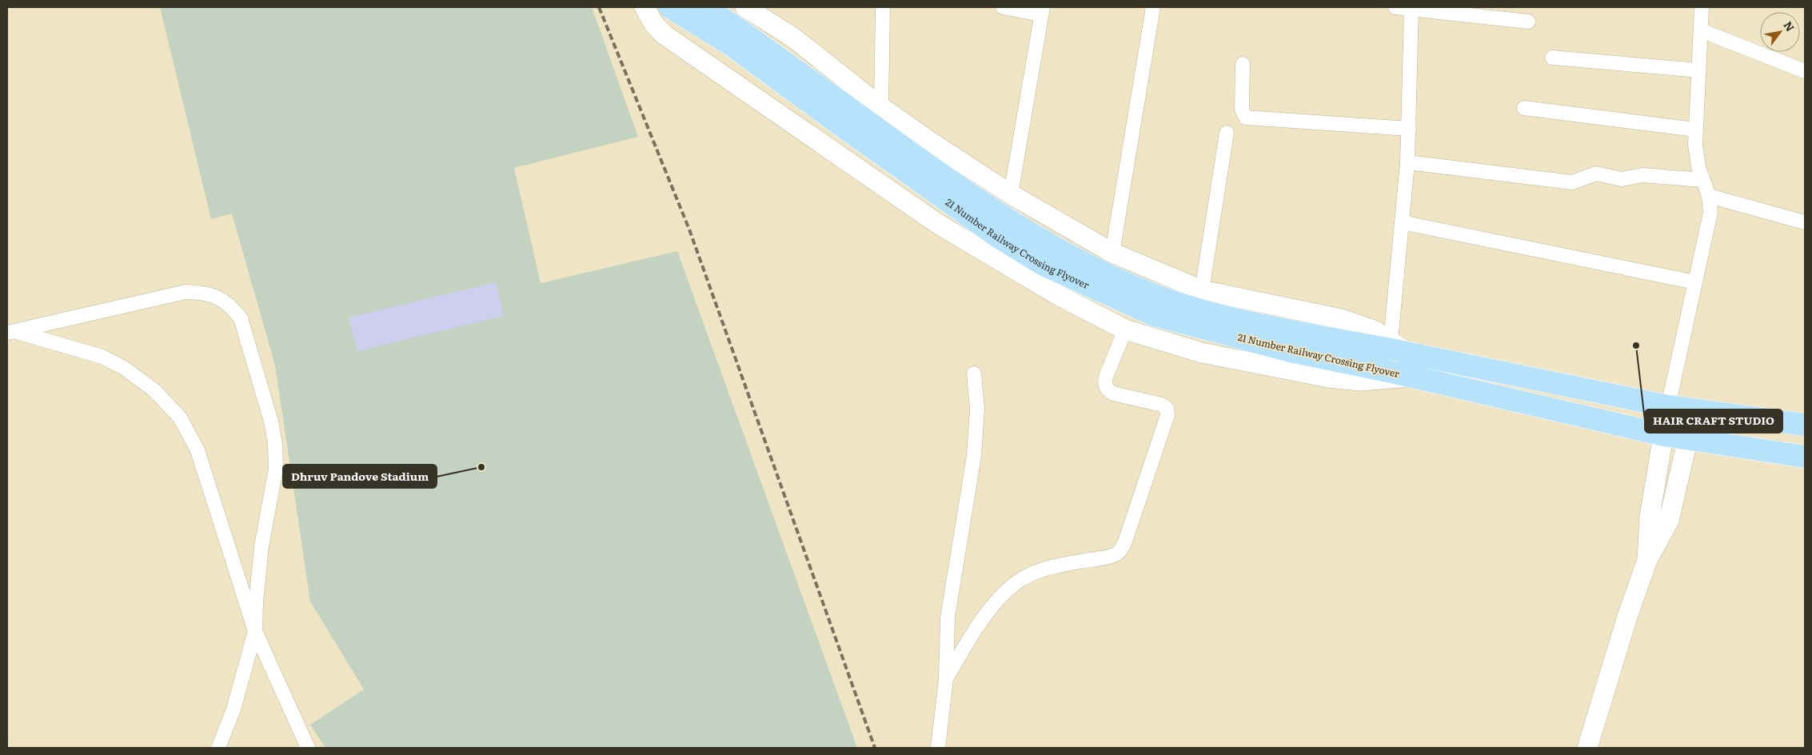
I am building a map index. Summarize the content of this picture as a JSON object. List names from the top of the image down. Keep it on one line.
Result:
{"streets":{"main road":["21 Number Railway Crossing Flyover"]},"places":["HAIR CRAFT STUDIO","Dhruv Pandove Stadium"],"north":"top right"}
